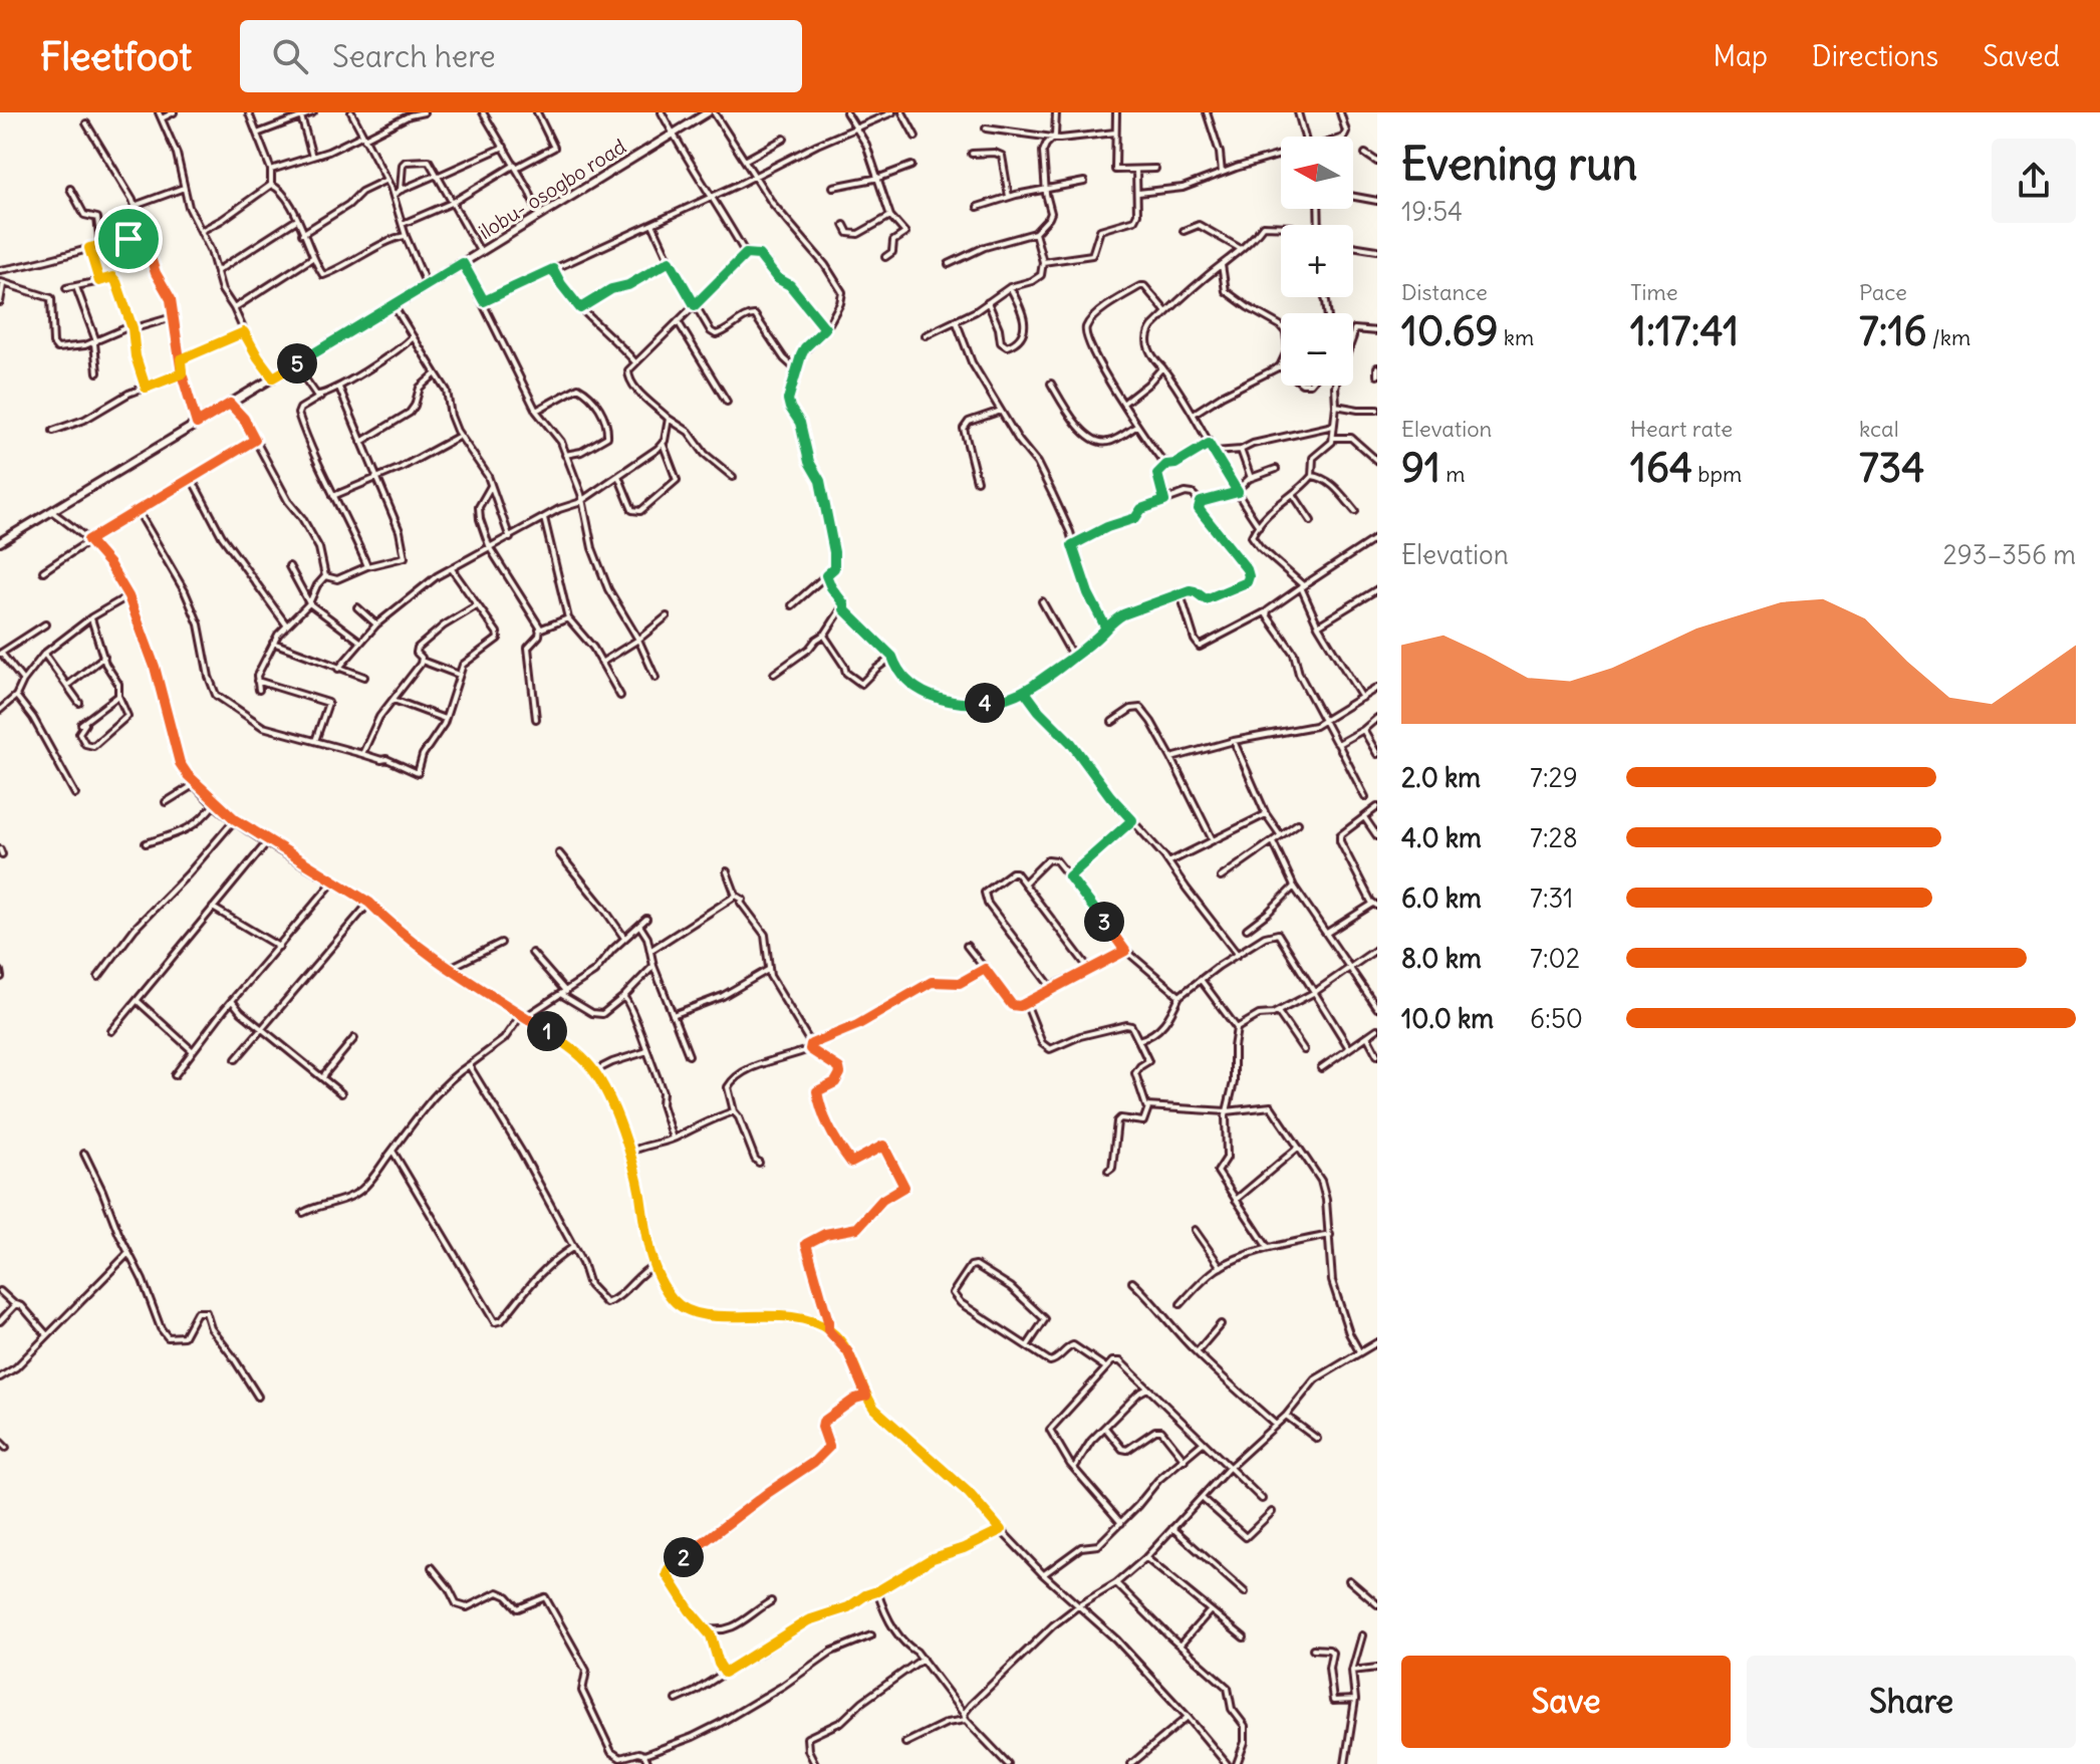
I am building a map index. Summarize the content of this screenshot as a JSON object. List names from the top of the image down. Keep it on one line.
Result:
{"streets":{"main road":["ilobu- osogbo road"]},"north":"left","page":{"header":"Fleetfoot","search":"Search here","nav":["Map","Directions","Saved"],"heading":["Evening run","19:54"],"map_buttons":["+","−"],"stats":[["Distance","10.69 km"],["Time","1:17:41"],["Pace","7:16 /km"],["Elevation","91 m"],["Heart rate","164 bpm"],["kcal","734"]],"pins":["5","4","3","1","2"],"chart":["Elevation","293–356 m"],"list":[{"name":"2.0 km","note":"7:29"},{"name":"4.0 km","note":"7:28"},{"name":"6.0 km","note":"7:31"},{"name":"8.0 km","note":"7:02"},{"name":"10.0 km","note":"6:50"}],"buttons":["Save","Share"]}}
